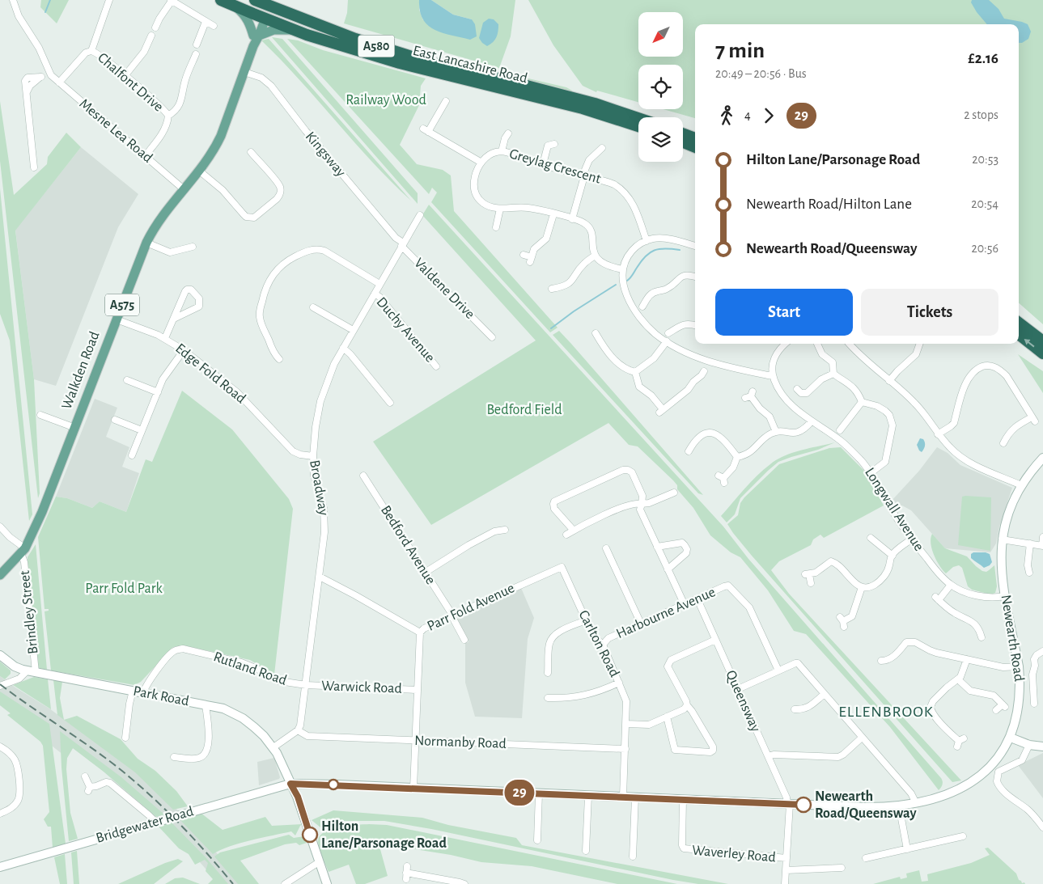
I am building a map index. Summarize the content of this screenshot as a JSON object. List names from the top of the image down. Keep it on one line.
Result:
{"streets":{"highway":["A580","East Lancashire Road"],"main road":["A575","Walkden Road","Newearth Road","Park Road","Bridgewater Road"],"street":["Chalfont Drive","Mesne Lea Road","Kingsway","Greylag Crescent","Valdene Drive","Duchy Avenue","Edge Fold Road","Broadway","Longwall Avenue","Bedford Avenue","Parr Fold Avenue","Brindley Street","Harbourne Avenue","Carlton Road","Rutland Road","Warwick Road","Queensway","Normanby Road","Waverley Road"]},"crossings":[["East Lancashire Road","Walkden Road"],["Mesne Lea Road","Walkden Road"],["Kingsway","Valdene Drive"],["Kingsway","Walkden Road"],["Kingsway","Broadway"],["Valdene Drive","Broadway"],["Duchy Avenue","Broadway"],["Walkden Road","Edge Fold Road"],["Walkden Road","Brindley Street"],["Edge Fold Road","Broadway"],["Broadway","Parr Fold Avenue"],["Broadway","Rutland Road"],["Broadway","Warwick Road"],["Broadway","Normanby Road"],["Longwall Avenue","Newearth Road"],["Bedford Avenue","Parr Fold Avenue"],["Parr Fold Avenue","Carlton Road"],["Brindley Street","Park Road"],["Harbourne Avenue","Carlton Road"],["Harbourne Avenue","Queensway"],["Newearth Road","Carlton Road"],["Newearth Road","Park Road"],["Newearth Road","Queensway"],["Newearth Road","Bridgewater Road"],["Newearth Road","Waverley Road"],["Carlton Road","Normanby Road"],["Rutland Road","Warwick Road"],["Rutland Road","Park Road"],["Park Road","Bridgewater Road"]],"districts":["ELLENBROOK"],"parks":["Railway Wood","Bedford Field","Parr Fold Park"],"places":["Newearth Road/Queensway","Hilton Lane/Parsonage Road"],"lines":["bus line 29"],"north":"bottom left","page":{"on_map":"29","heading":["7 min","20:49 – 20:56 · Bus","£2.16"],"legs":["4","29","2 stops"],"list":[{"name":"Hilton Lane/Parsonage Road","value":"20:53"},{"name":"Newearth Road/Hilton Lane","value":"20:54"},{"name":"Newearth Road/Queensway","value":"20:56"}],"buttons":["Start","Tickets"]}}
